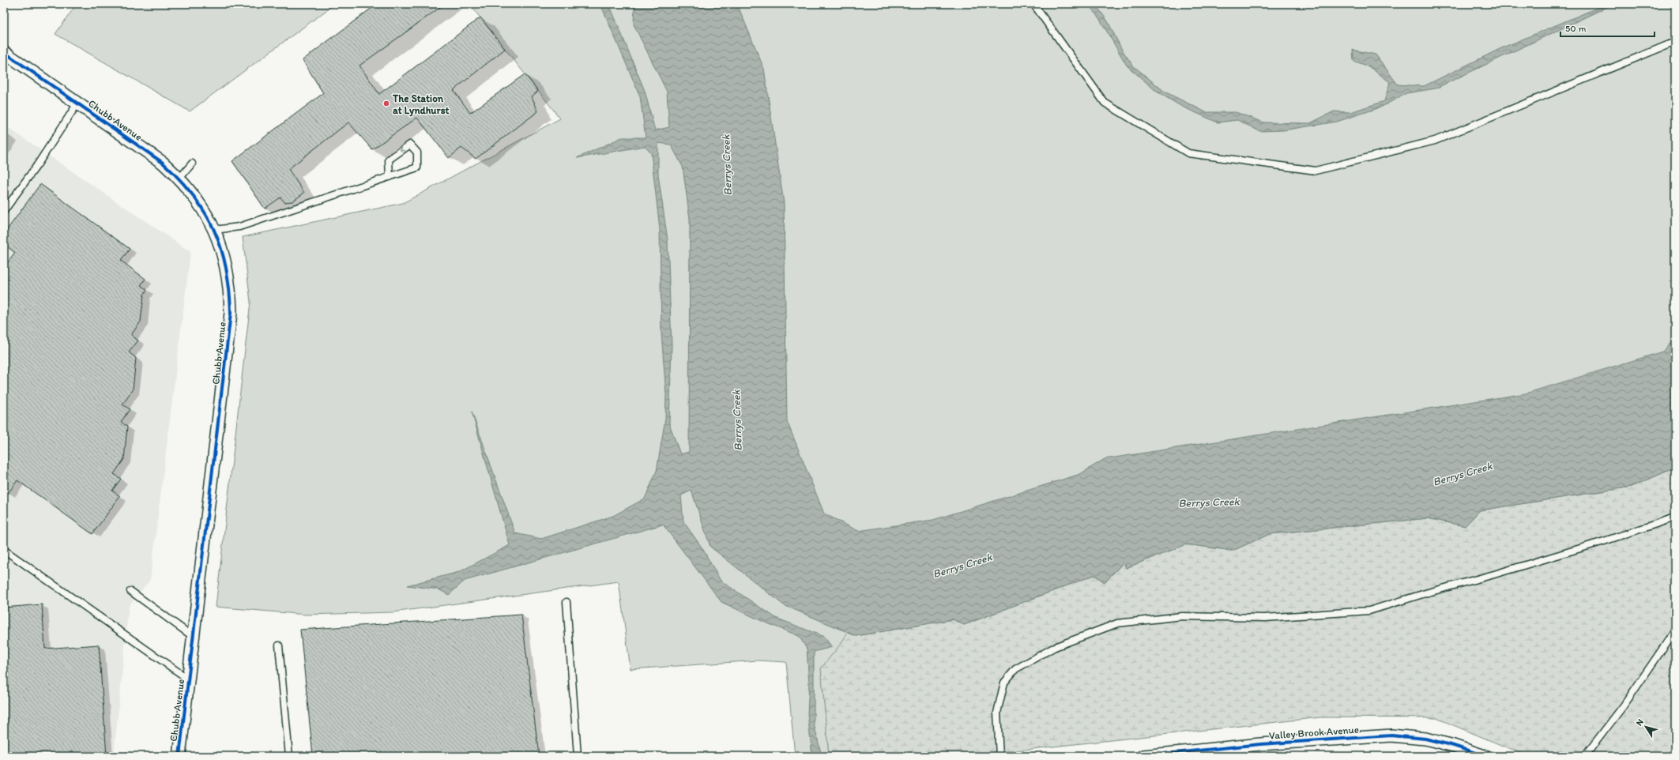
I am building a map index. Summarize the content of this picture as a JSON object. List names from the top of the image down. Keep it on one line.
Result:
{"streets":{"street":["Chubb Avenue","Valley Brook Avenue"]},"water":["Berrys Creek"],"places":["The Station at Lyndhurst"],"scale_bar":"50 m","north":"top left"}
